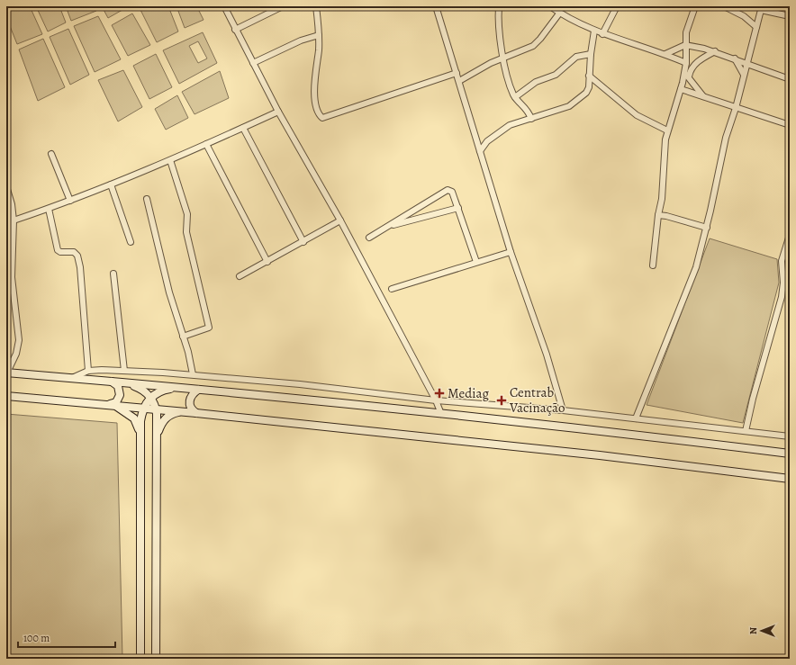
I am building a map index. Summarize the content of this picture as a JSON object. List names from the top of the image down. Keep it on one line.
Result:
{"places":{"health":["Mediag","Centrab Vacinação"]},"scale_bar":"100 m","north":"left"}
